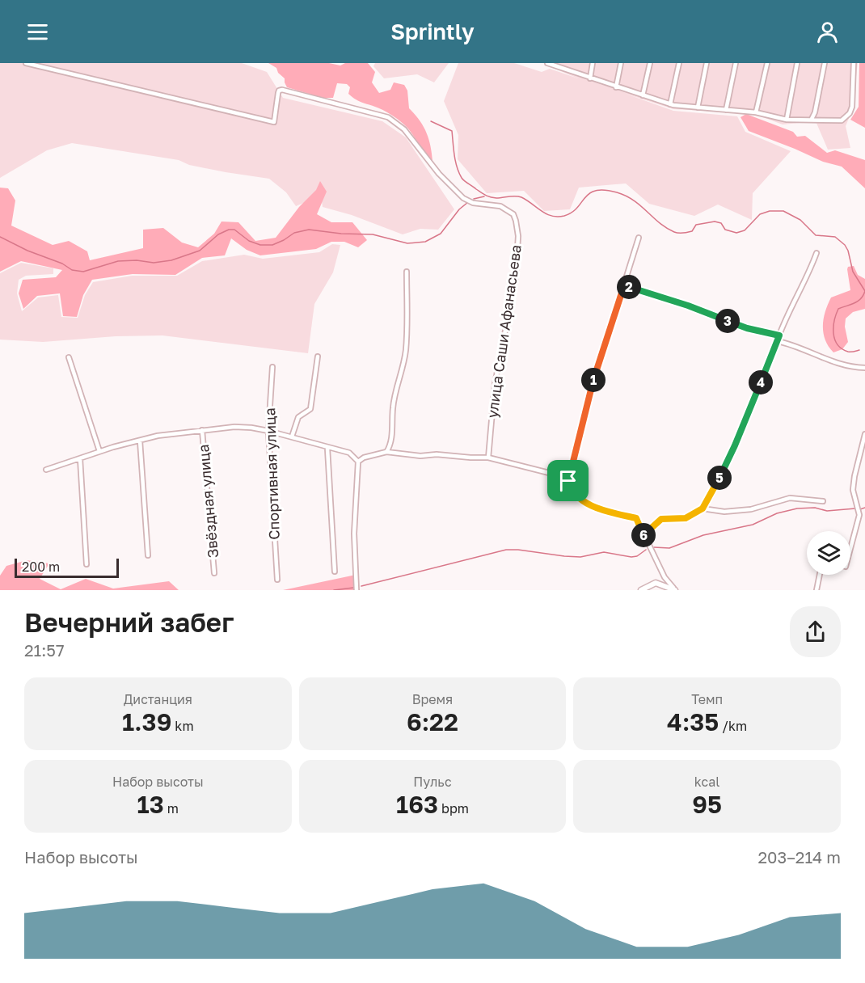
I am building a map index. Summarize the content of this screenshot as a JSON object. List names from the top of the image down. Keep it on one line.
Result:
{"streets":{"street":["улица Саши Афанасьева","Спортивная улица","Звёздная улица"]},"scale_bar":"200 m","page":{"header":"Sprintly","pins":["2","3","1","4","5","6"],"scale":"200 m","heading":["Вечерний забег","21:57"],"stats":[["Дистанция","1.39 km"],["Время","6:22"],["Темп","4:35 /km"],["Набор высоты","13 m"],["Пульс","163 bpm"],["kcal","95"]],"chart":["Набор высоты","203–214 m"]}}
